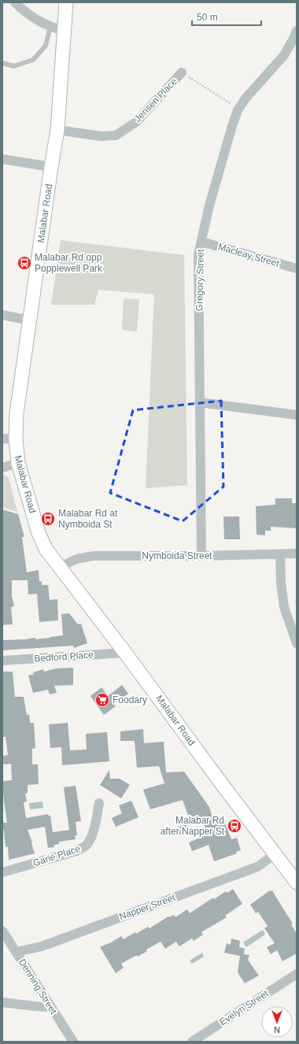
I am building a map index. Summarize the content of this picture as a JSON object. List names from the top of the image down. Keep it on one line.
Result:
{"streets":{"main road":["Malabar Road"],"street":["Jensen Place","Macleay Street","Gregory Street","Nymboida Street","Bedford Place","Garie Place","Napper Street","Denning Street","Evelyn Street"]},"crossings":[["Jensen Place","Malabar Road"],["Malabar Road","Nymboida Street"],["Malabar Road","Bedford Place"],["Malabar Road","Napper Street"],["Macleay Street","Gregory Street"],["Gregory Street","Nymboida Street"],["Napper Street","Denning Street"]],"places":{"bus stop":["Malabar Rd opp Popplewell Park","Malabar Rd at Nymboida St","Malabar Rd after Napper St"],"supermarket":["Foodary"]},"scale_bar":"50 m","north":"bottom"}
